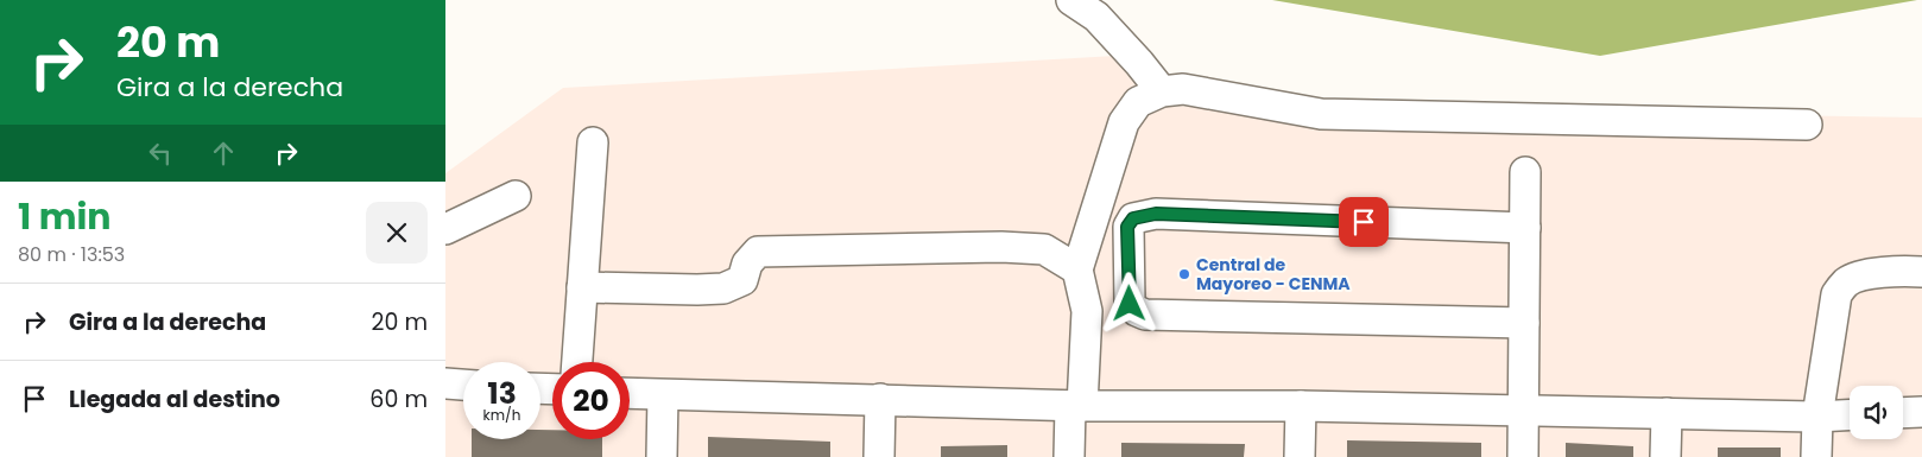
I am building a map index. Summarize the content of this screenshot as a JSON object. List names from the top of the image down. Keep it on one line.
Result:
{"places":["Central de Mayoreo - CENMA"],"page":{"turn":["20 m","Gira a la derecha"],"heading":["1 min","80 m · 13:53"],"list":[{"name":"Gira a la derecha","value":"20 m"},{"name":"Llegada al destino","value":"60 m"}],"speed":"13 km/h","limit":"20"}}
